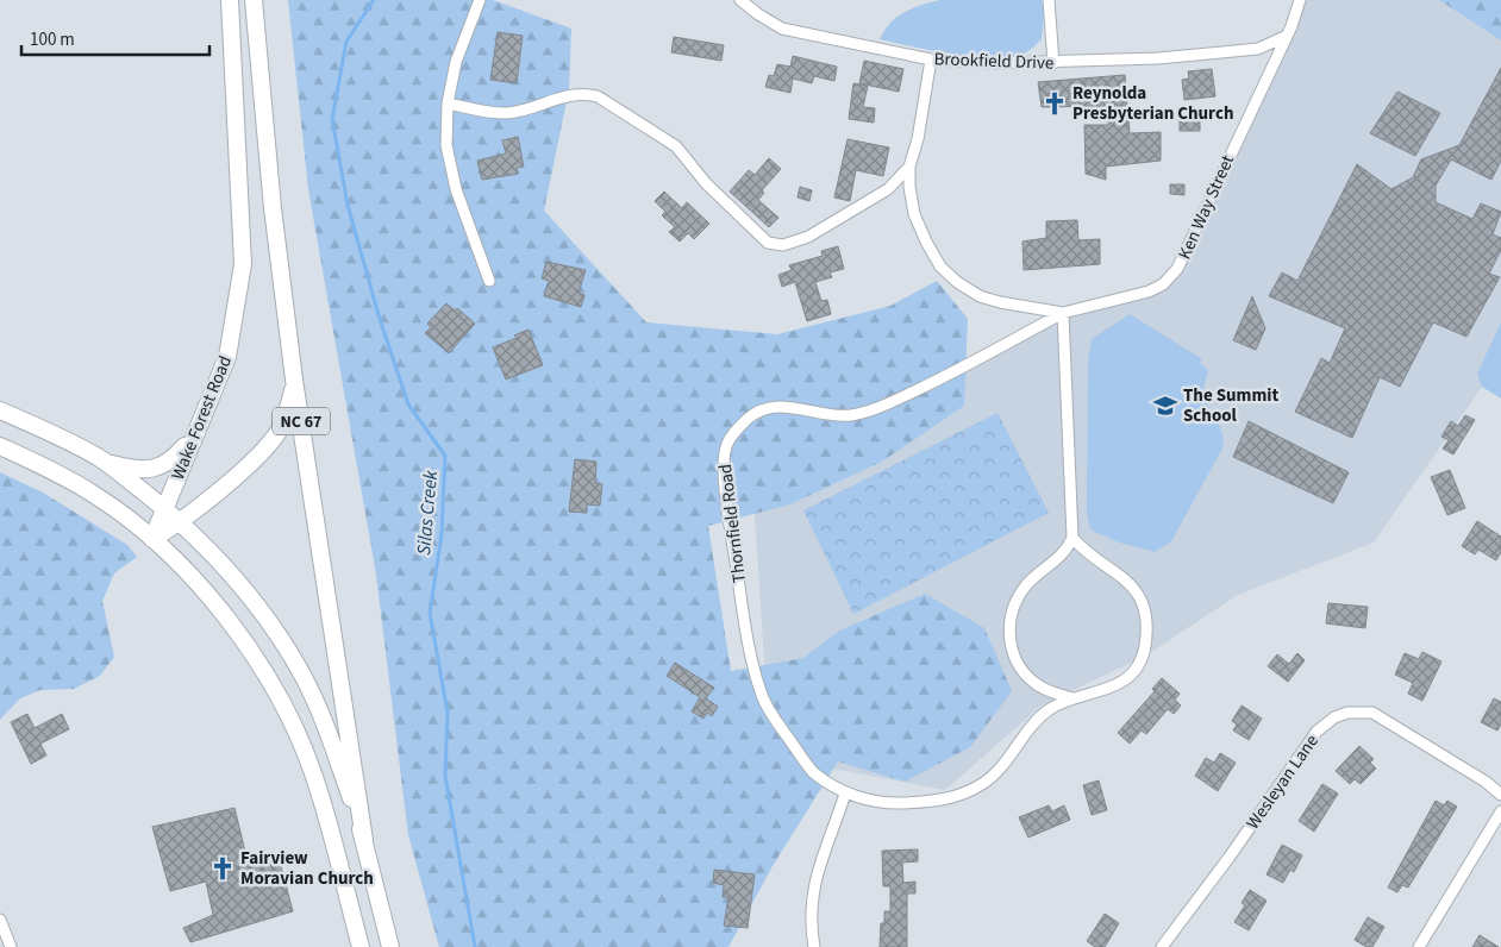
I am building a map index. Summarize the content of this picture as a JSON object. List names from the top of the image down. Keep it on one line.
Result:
{"streets":{"main road":["Wake Forest Road","NC 67"],"street":["Brookfield Drive","Ken Way Street","Thornfield Road","Wesleyan Lane"]},"crossings":[["Brookfield Drive","Ken Way Street"],["Ken Way Street","Thornfield Road"],["Wake Forest Road","NC 67"]],"water":["Silas Creek"],"places":{"church":["Reynolda Presbyterian Church","Fairview Moravian Church"],"school or university":["The Summit School"]},"scale_bar":"100 m"}
